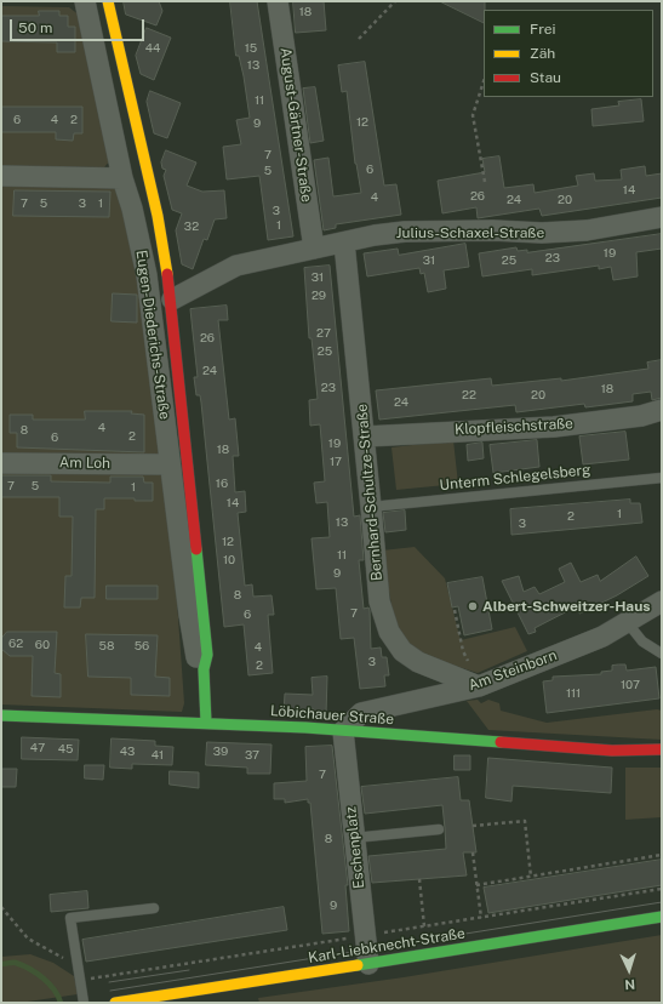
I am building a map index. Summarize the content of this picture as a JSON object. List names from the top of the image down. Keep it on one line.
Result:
{"streets":{"street":["August-Gärtner-Straße","Julius-Schaxel-Straße","Eugen-Diederichs-Straße","Klopfleischstraße","Am Loh","Bernhard-Schultze-Straße","Am Steinborn","Löbichauer Straße","Eschenplatz","Karl-Liebknecht-Straße"],"lane":["Unterm Schlegelsberg"]},"crossings":[["August-Gärtner-Straße","Julius-Schaxel-Straße"],["Julius-Schaxel-Straße","Eugen-Diederichs-Straße"],["Julius-Schaxel-Straße","Bernhard-Schultze-Straße"],["Eugen-Diederichs-Straße","Am Loh"],["Eugen-Diederichs-Straße","Löbichauer Straße"],["Klopfleischstraße","Bernhard-Schultze-Straße"],["Unterm Schlegelsberg","Bernhard-Schultze-Straße"],["Bernhard-Schultze-Straße","Am Steinborn"],["Am Steinborn","Löbichauer Straße"],["Am Steinborn","Eschenplatz"],["Löbichauer Straße","Eschenplatz"],["Eschenplatz","Karl-Liebknecht-Straße"]],"places":["Albert-Schweitzer-Haus"],"house_numbers":["18","44","15","13","11","6","4","2","12","9","7","6","5","14","26","4","24","20","7","5","3","1","3","1","32","19","23","31","25","31","29","27","26","25","24","23","18","22","20","24","4","8","2","6","19","18","17","16","7","5","1","14","1","2","13","3","12","11","10","9","8","7","6","62","60","58","56","4","3","2","107","111","47","45","43","39","41","37","7","8","9"],"legend":["Frei","Zäh","Stau"],"scale_bar":"50 m","north":"bottom"}
